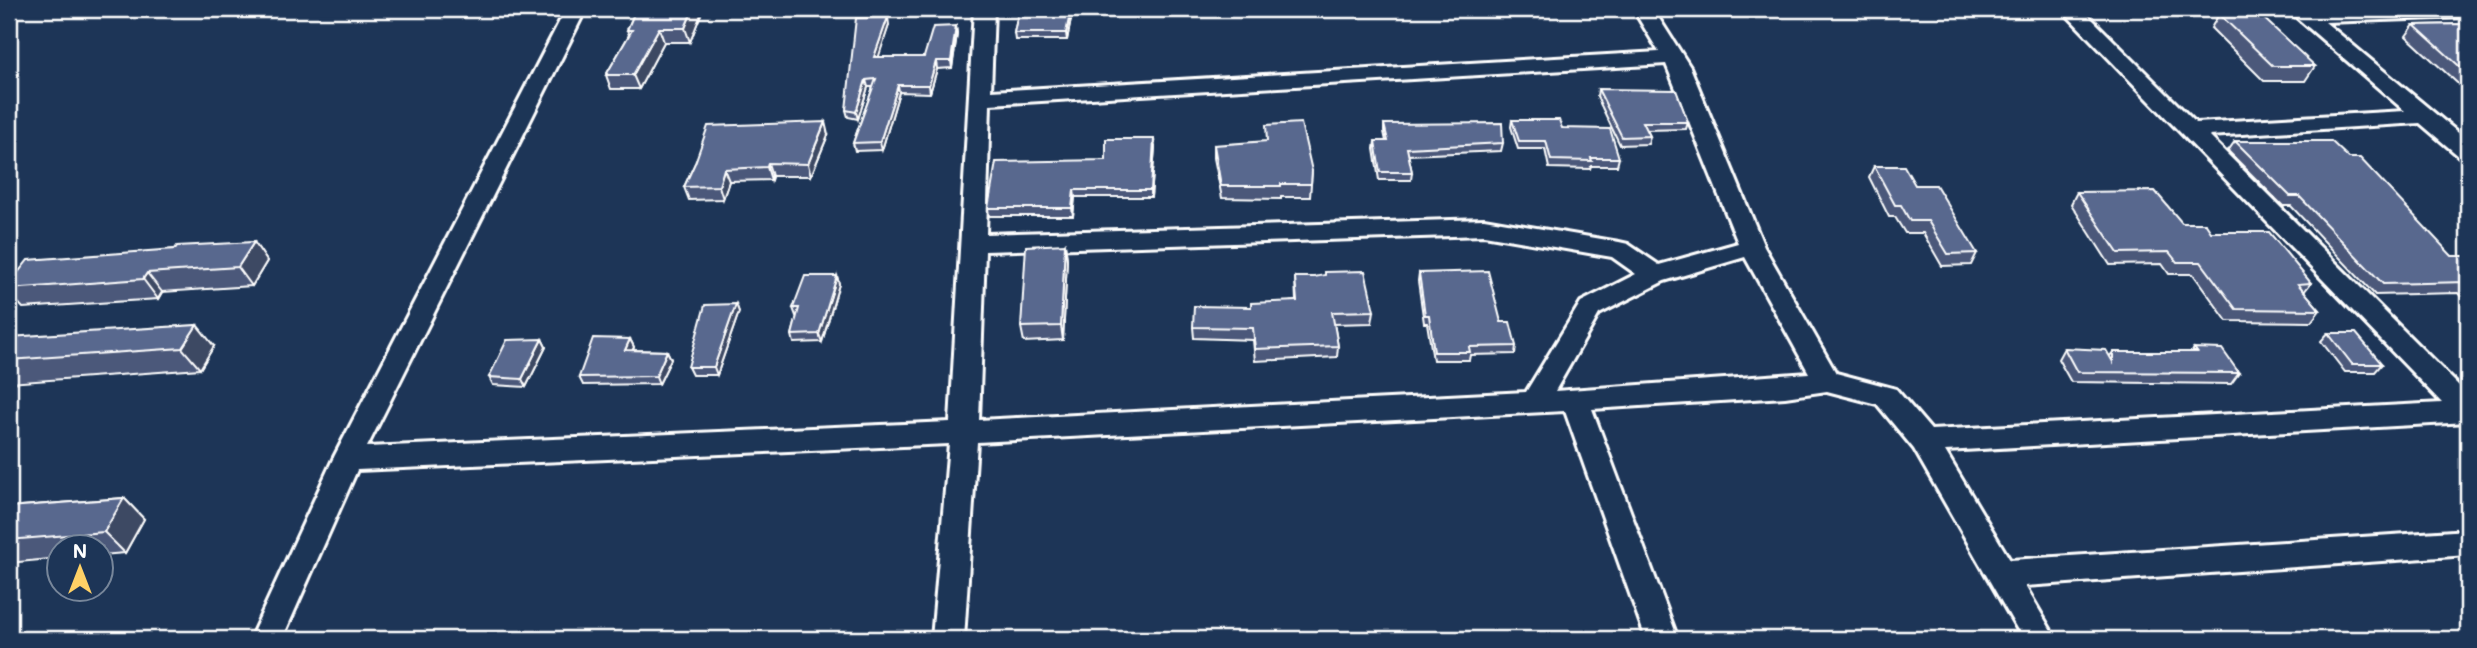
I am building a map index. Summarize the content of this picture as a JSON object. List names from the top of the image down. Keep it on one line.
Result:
{"north":"top"}
